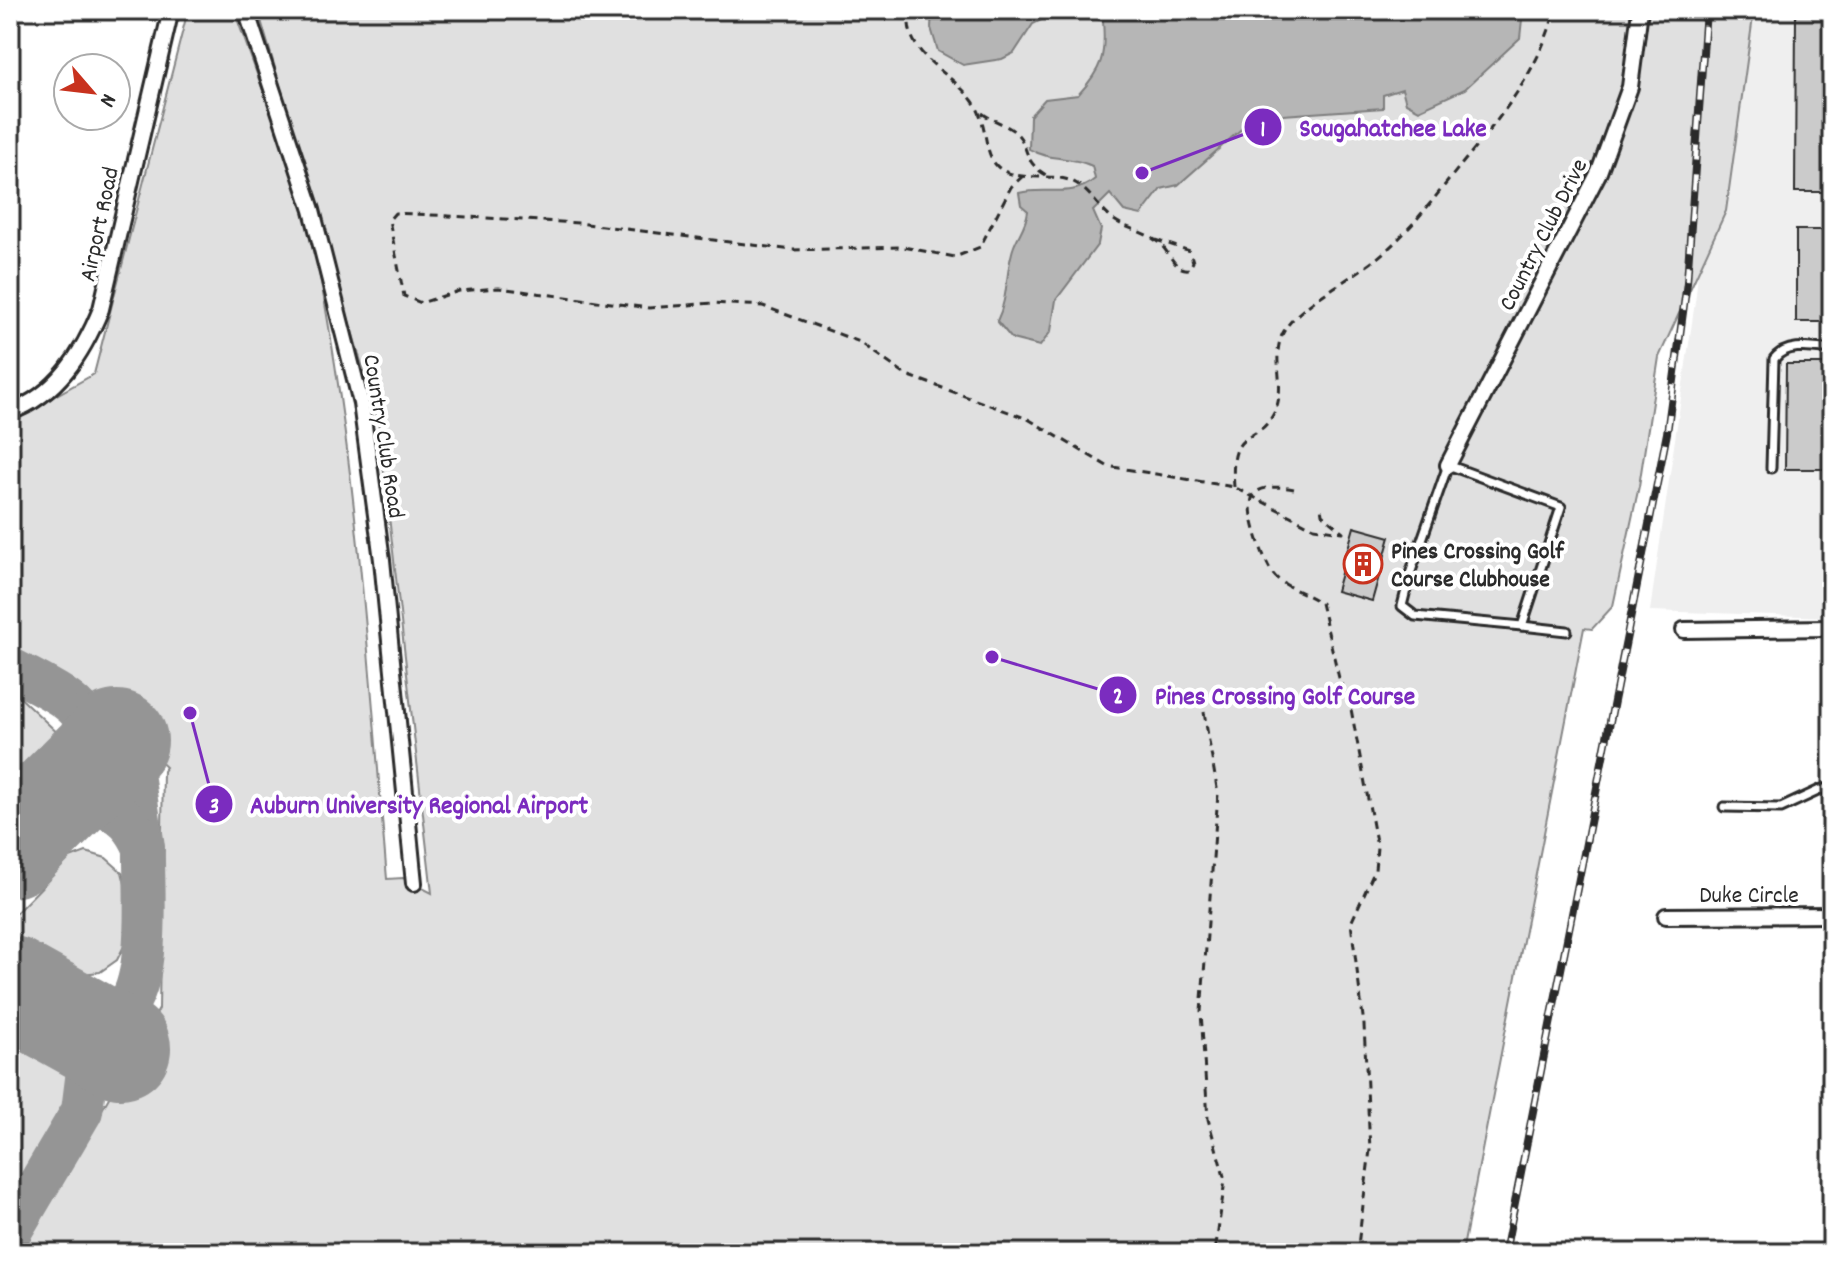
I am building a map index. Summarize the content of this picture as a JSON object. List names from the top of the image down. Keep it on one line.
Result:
{"streets":{"street":["Airport Road","Country Club Drive","Country Club Road","Duke Circle"]},"places":{"other":["Sougahatchee Lake","Pines Crossing Golf Course","Auburn University Regional Airport"],"building":["Pines Crossing Golf Course Clubhouse"]},"north":"bottom right"}
